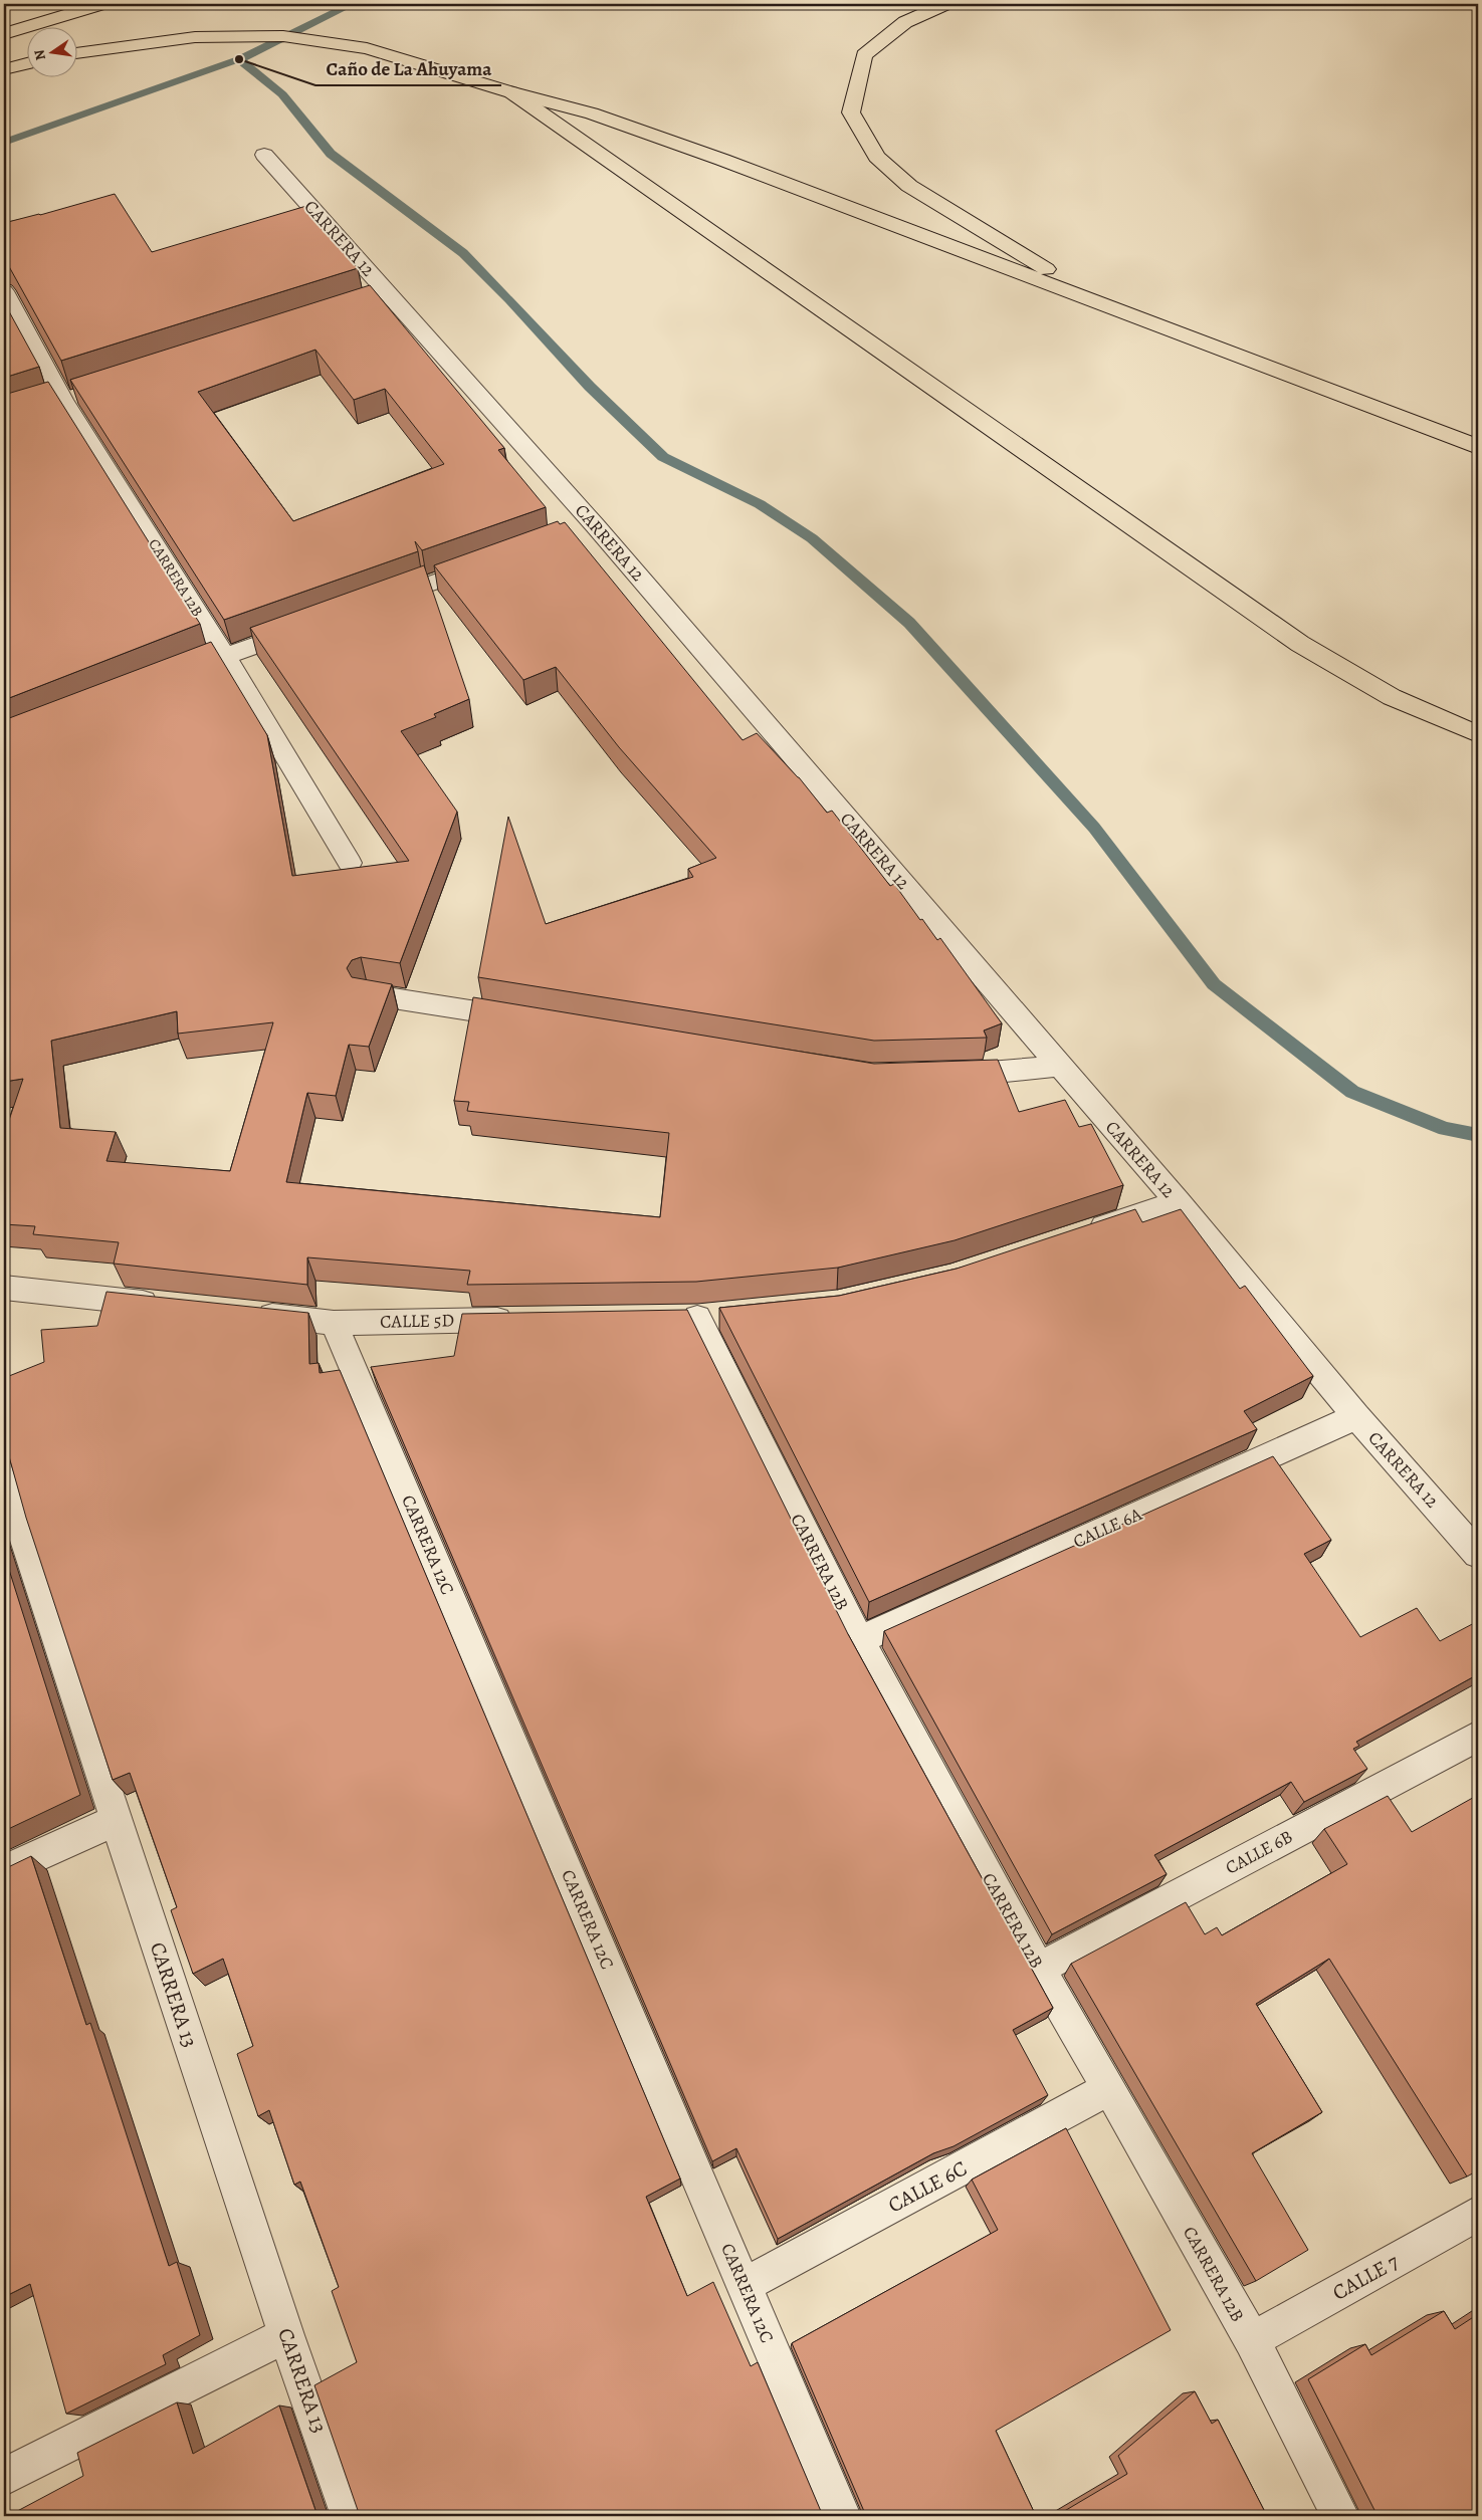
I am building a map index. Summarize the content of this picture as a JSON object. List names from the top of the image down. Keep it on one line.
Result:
{"streets":{"street":["CARRERA 12","CARRERA 12B","CALLE 5D","CALLE 6A","CARRERA 12C","CALLE 6B","CARRERA 13","CALLE 6C","CALLE 7"]},"crossings":[["CARRERA 12","CALLE 6A"],["CARRERA 12B","CALLE 6A"],["CARRERA 12B","CALLE 6B"],["CARRERA 12B","CALLE 6C"],["CARRERA 12B","CALLE 7"],["CALLE 5D","CARRERA 12C"],["CARRERA 12C","CALLE 6C"]],"places":["Caño de La Ahuyama"],"north":"left"}
